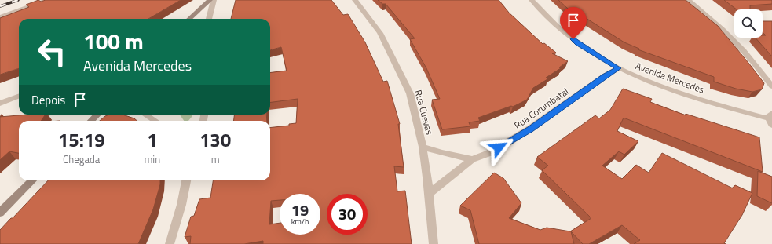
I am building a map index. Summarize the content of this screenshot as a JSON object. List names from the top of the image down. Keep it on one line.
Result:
{"streets":{"street":["Avenida Mercedes","Rua Corumbatai","Rua Cuevas"]},"crossings":[["Avenida Mercedes","Rua Corumbatai"],["Rua Corumbatai","Rua Cuevas"]],"page":{"turn":["100 m","Avenida Mercedes"],"then":"Depois","eta":["15:19","Chegada","1","min","130","m"],"speed":"19 km/h","limit":"30"}}
